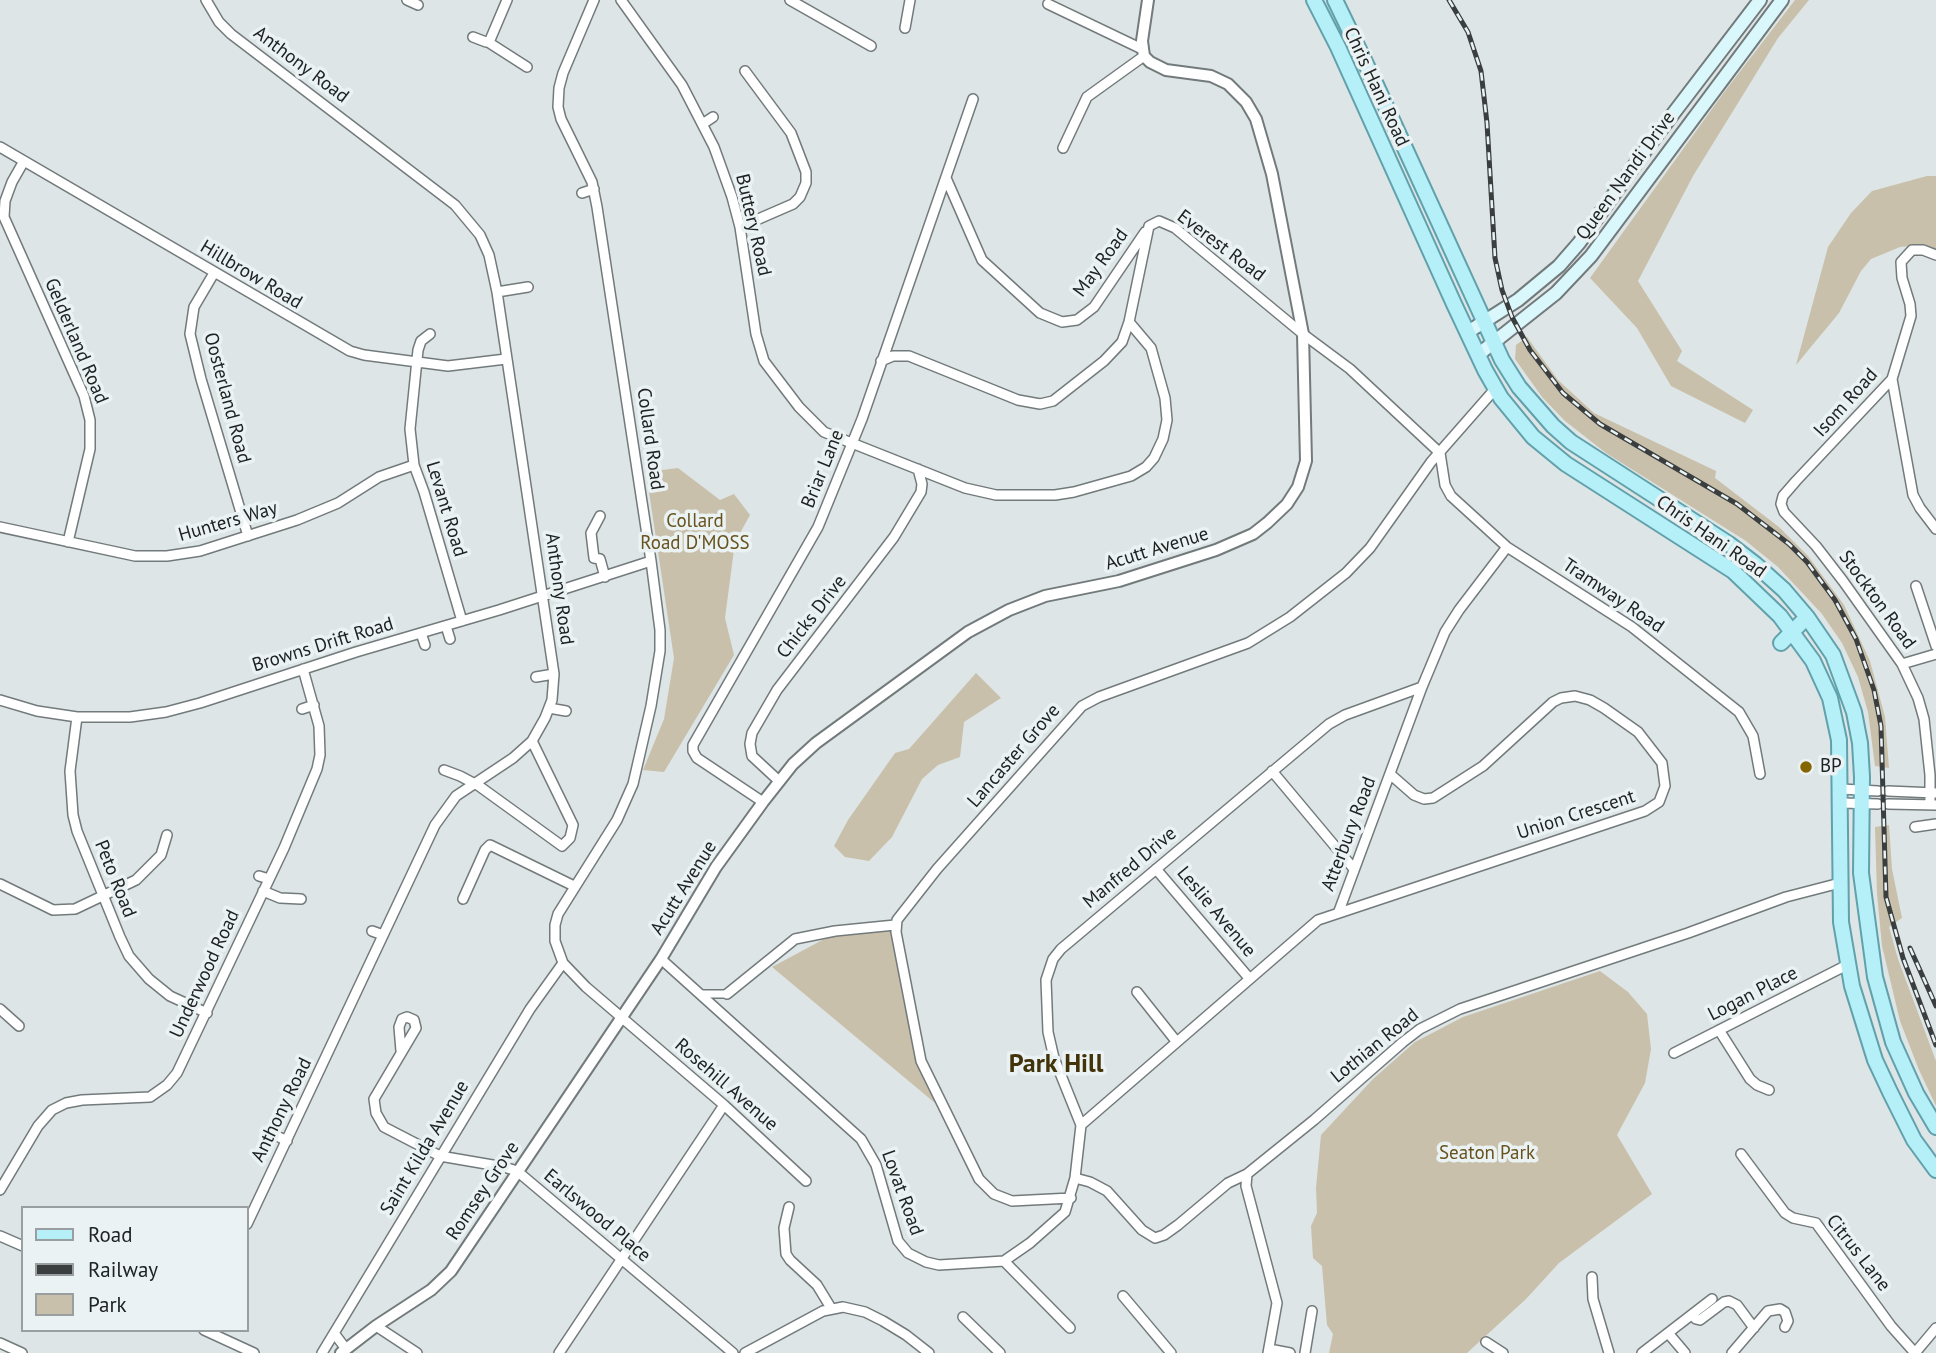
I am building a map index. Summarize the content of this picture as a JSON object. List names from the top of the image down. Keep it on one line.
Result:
{"streets":{"main road":["Chris Hani Road","Queen Nandi Drive"],"street":["Anthony Road","Buttery Road","Everest Road","May Road","Hillbrow Road","Gelderland Road","Oosterland Road","Isom Road","Collard Road","Briar Lane","Levant Road","Hunters Way","Acutt Avenue","Tramway Road","Stockton Road","Chicks Drive","Browns Drift Road","Lancaster Grove","Union Crescent","Atterbury Road","Manfred Drive","Peto Road","Leslie Avenue","Underwood Road","Logan Place","Lothian Road","Rosehill Avenue","Saint Kilda Avenue","Romsey Grove","Lovat Road","Earlswood Place","Citrus Lane"]},"crossings":[["Anthony Road","Hillbrow Road"],["Anthony Road","Browns Drift Road"],["Chris Hani Road","Queen Nandi Drive"],["Chris Hani Road","Lancaster Grove"],["Chris Hani Road","Logan Place"],["Chris Hani Road","Lothian Road"],["Buttery Road","Everest Road"],["Buttery Road","Briar Lane"],["Buttery Road","Chicks Drive"],["Everest Road","May Road"],["Everest Road","Briar Lane"],["Everest Road","Acutt Avenue"],["Everest Road","Tramway Road"],["Everest Road","Lancaster Grove"],["May Road","Briar Lane"],["Hillbrow Road","Gelderland Road"],["Hillbrow Road","Oosterland Road"],["Hillbrow Road","Levant Road"],["Gelderland Road","Hunters Way"],["Oosterland Road","Hunters Way"],["Isom Road","Stockton Road"],["Collard Road","Browns Drift Road"],["Collard Road","Saint Kilda Avenue"],["Briar Lane","Acutt Avenue"],["Levant Road","Hunters Way"],["Levant Road","Browns Drift Road"],["Acutt Avenue","Chicks Drive"],["Acutt Avenue","Rosehill Avenue"],["Acutt Avenue","Romsey Grove"],["Acutt Avenue","Lovat Road"],["Tramway Road","Lancaster Grove"],["Tramway Road","Atterbury Road"],["Browns Drift Road","Peto Road"],["Browns Drift Road","Underwood Road"],["Union Crescent","Atterbury Road"],["Atterbury Road","Manfred Drive"],["Atterbury Road","Leslie Avenue"],["Manfred Drive","Leslie Avenue"],["Peto Road","Underwood Road"],["Rosehill Avenue","Romsey Grove"],["Saint Kilda Avenue","Earlswood Place"],["Romsey Grove","Earlswood Place"]],"districts":["Park Hill"],"parks":["Collard Road D'MOSS","Seaton Park"],"places":["BP"],"legend":["Road","Railway","Park"]}
